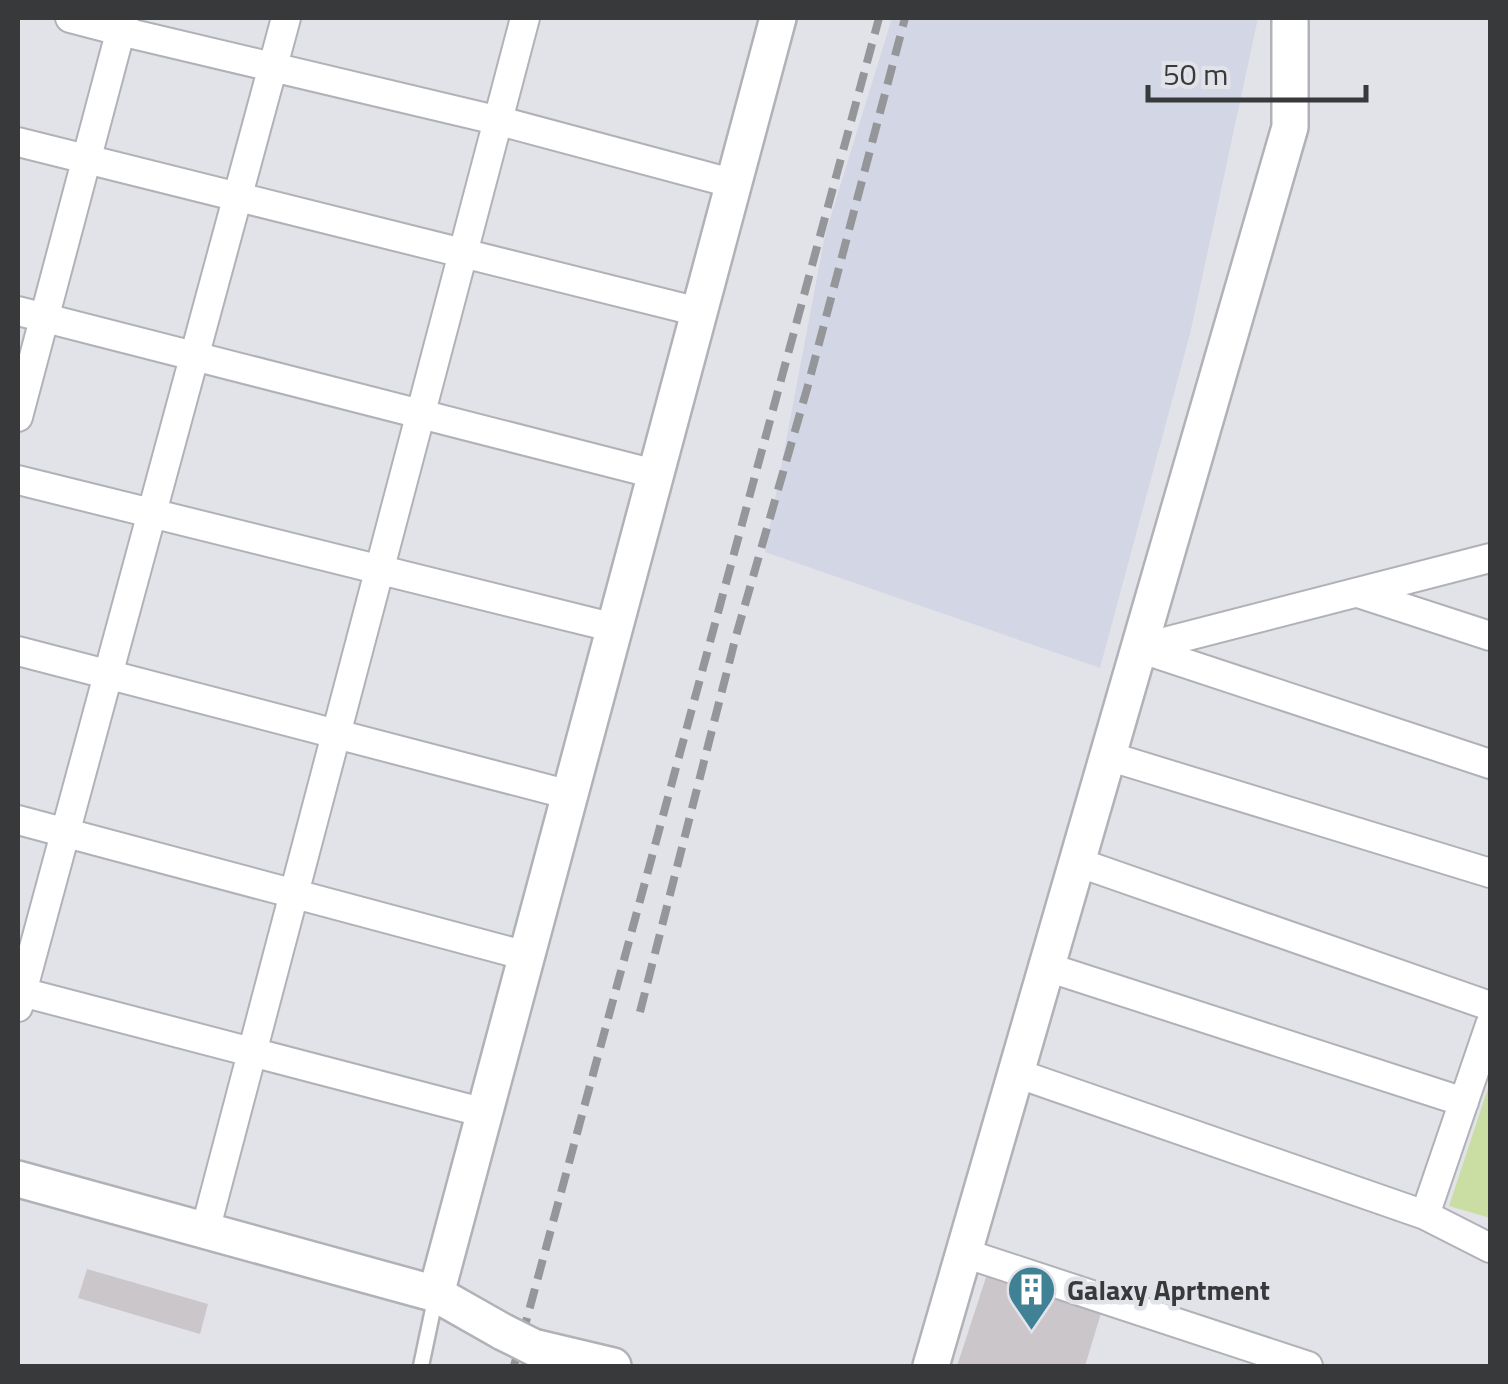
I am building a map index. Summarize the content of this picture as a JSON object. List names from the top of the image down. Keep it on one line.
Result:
{"places":{"building":["Galaxy Aprtment"]},"scale_bar":"50 m"}
